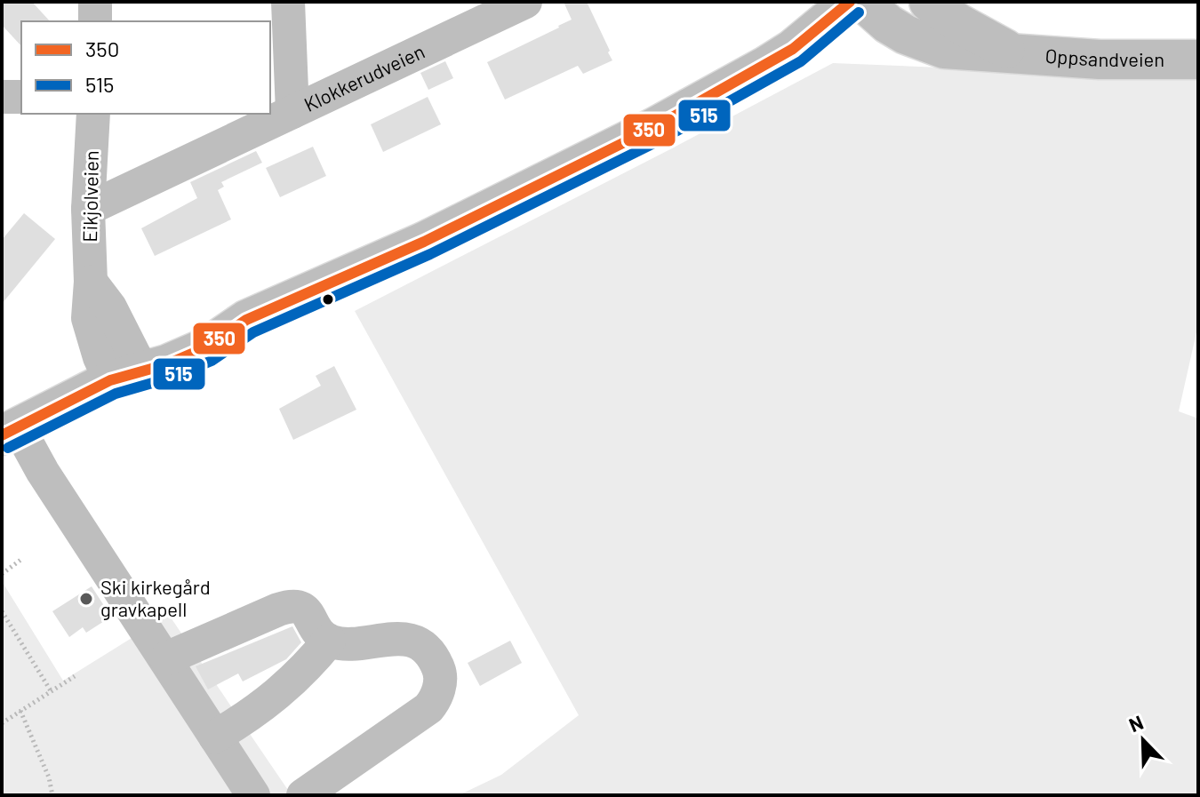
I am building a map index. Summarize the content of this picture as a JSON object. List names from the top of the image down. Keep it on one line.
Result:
{"streets":{"main road":["Oppsandveien"],"street":["Klokkerudveien","Eikjolveien"]},"crossings":[["Klokkerudveien","Eikjolveien"]],"places":["Ski kirkegård gravkapell"],"lines":["transit line 350","transit line 515"],"legend":["350","515"],"north":"top left"}
